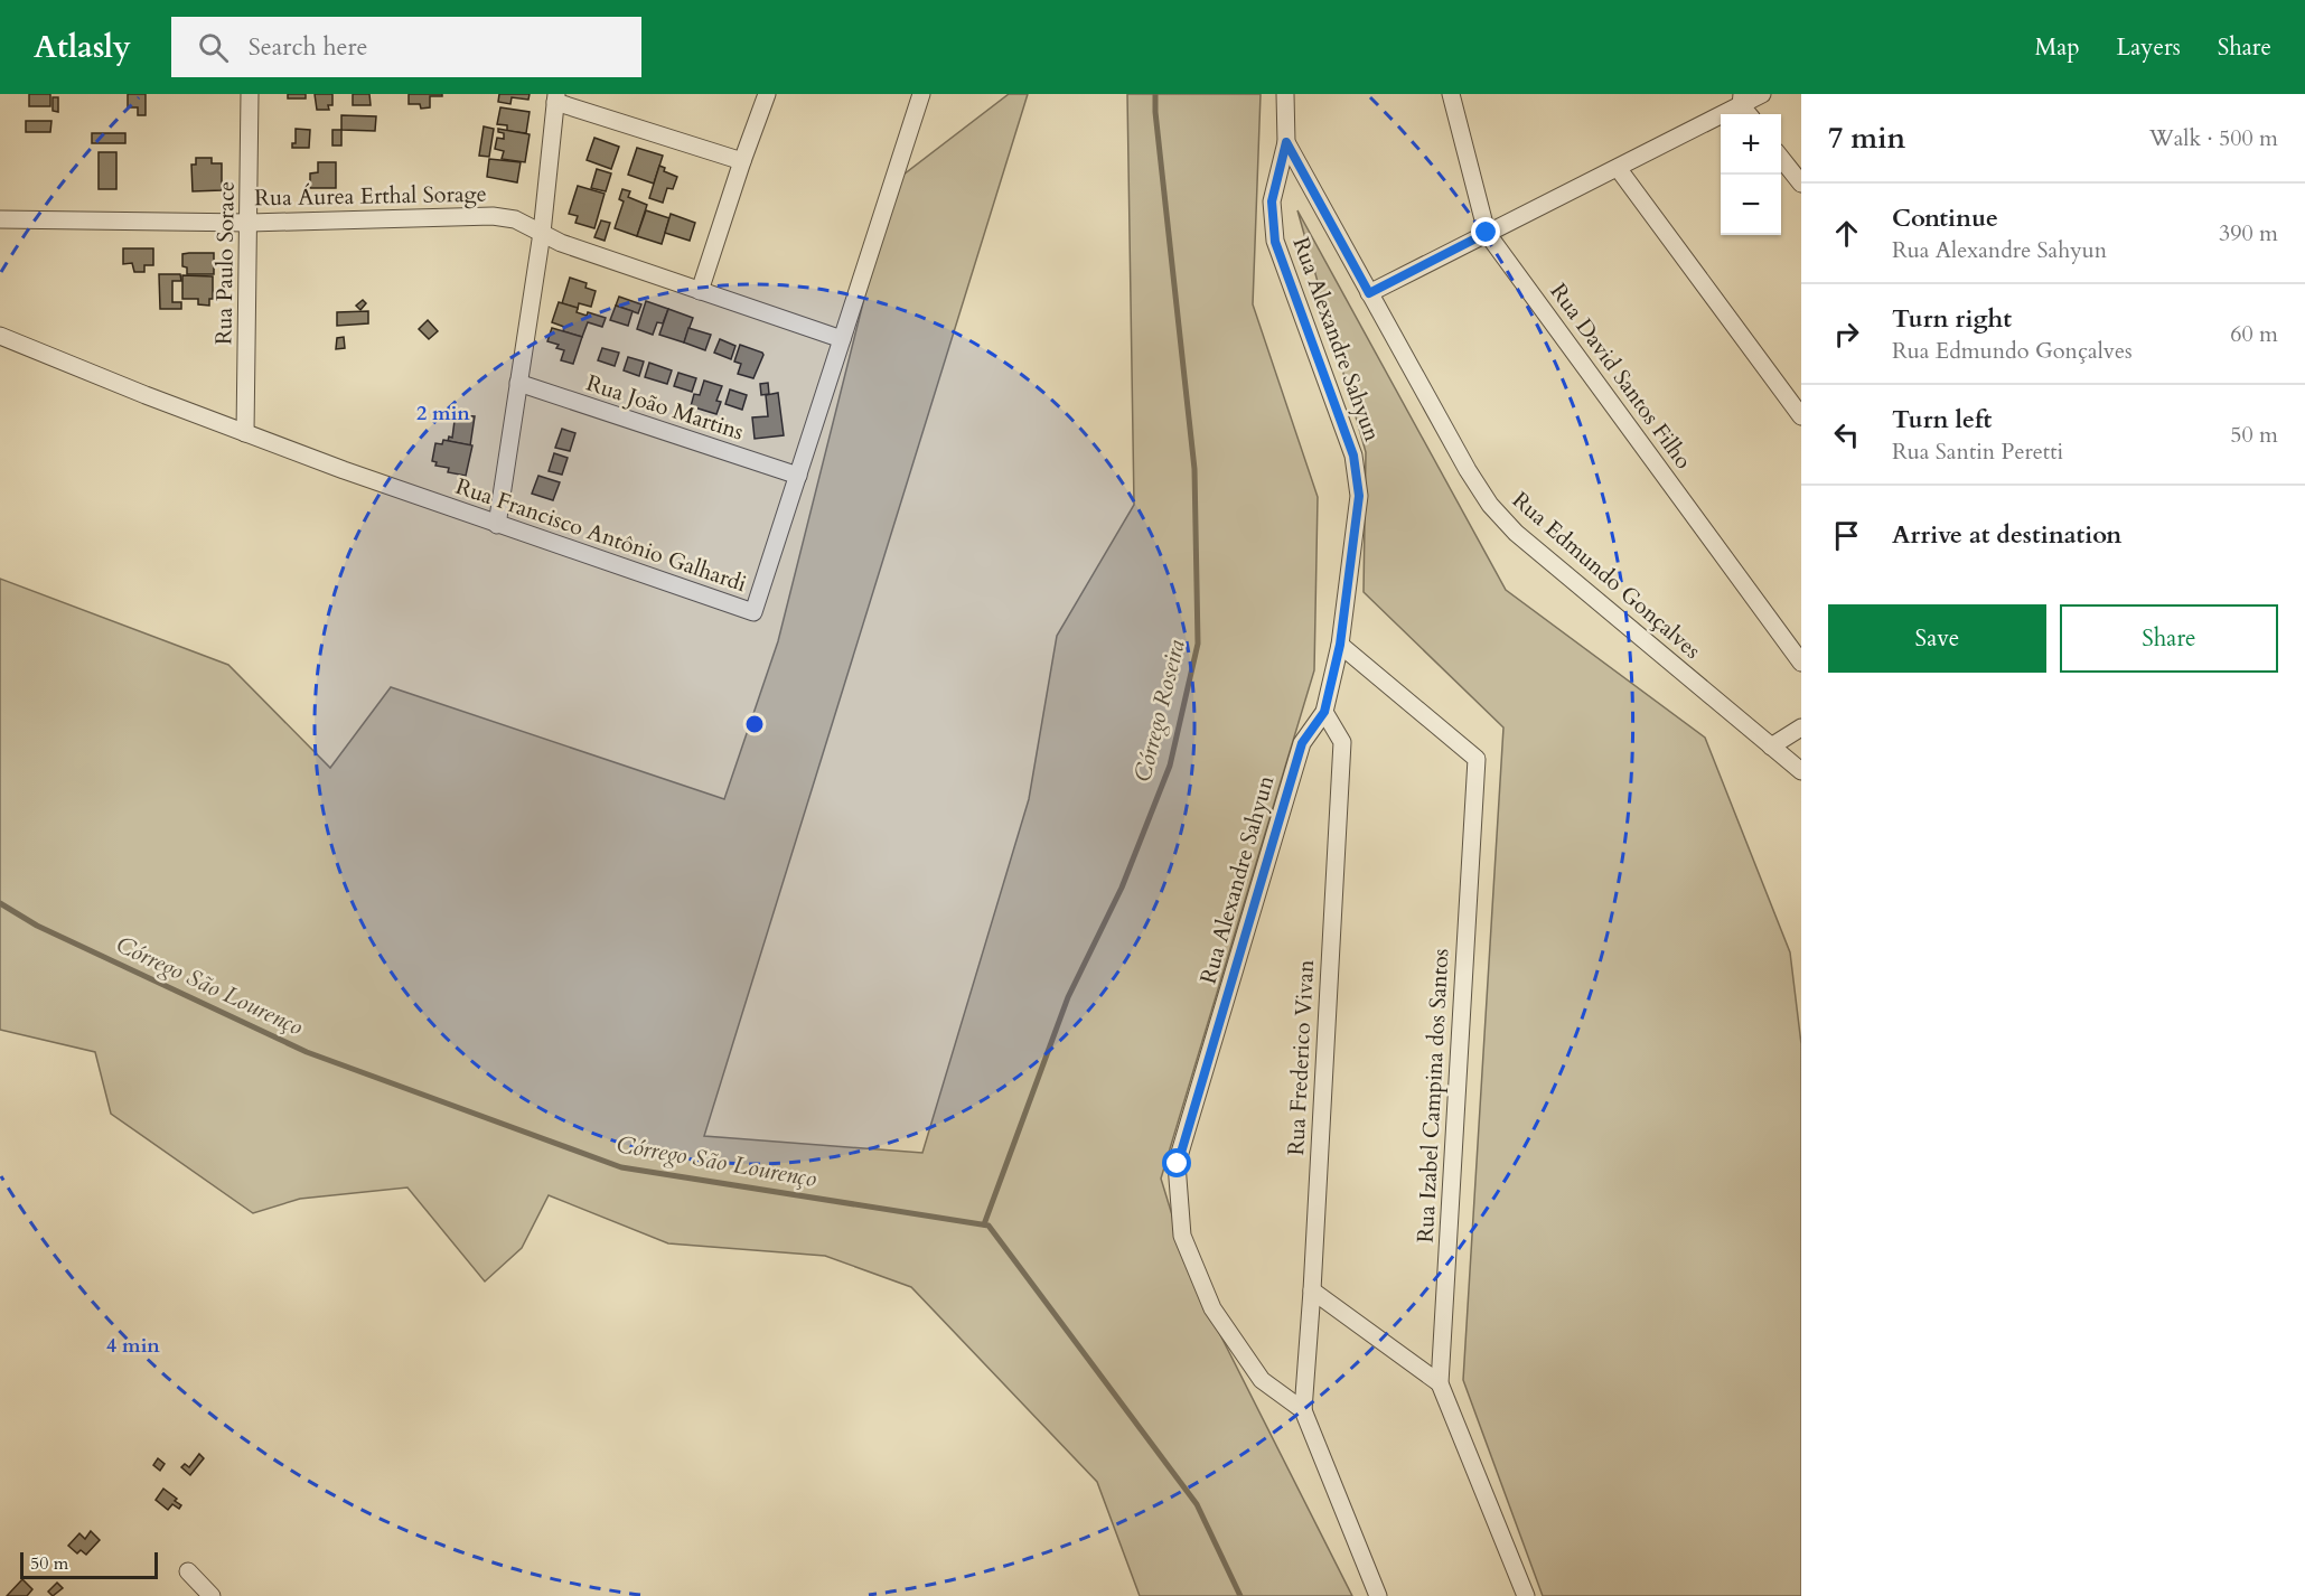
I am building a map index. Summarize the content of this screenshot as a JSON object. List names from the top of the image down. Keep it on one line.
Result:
{"streets":{"street":["Rua Áurea Erthal Sorage","Rua Paulo Sorace","Rua Alexandre Sahyun","Rua David Santos Filho","Rua João Martins","Rua Francisco Antônio Galhardi","Rua Edmundo Gonçalves","Rua Frederico Vivan","Rua Izabel Campina dos Santos"]},"crossings":[["Rua Áurea Erthal Sorage","Rua Paulo Sorace"],["Rua Áurea Erthal Sorage","Rua Francisco Antônio Galhardi"],["Rua Paulo Sorace","Rua Francisco Antônio Galhardi"],["Rua Alexandre Sahyun","Rua Edmundo Gonçalves"],["Rua Alexandre Sahyun","Rua Frederico Vivan"],["Rua Alexandre Sahyun","Rua Izabel Campina dos Santos"],["Rua João Martins","Rua Francisco Antônio Galhardi"]],"water":["Córrego Roseira","Córrego São Lourenço"],"scale_bar":"50 m","page":{"header":"Atlasly","search":"Search here","nav":["Map","Layers","Share"],"heading":["7 min","Walk · 500 m"],"map_buttons":["+","−"],"list":[["Continue","Rua Alexandre Sahyun","390 m"],["Turn right","Rua Edmundo Gonçalves","60 m"],["Turn left","Rua Santin Peretti","50 m"],"Arrive at destination"],"buttons":["Save","Share"],"scale":"50 m"},"rings":["2 min","4 min"]}
